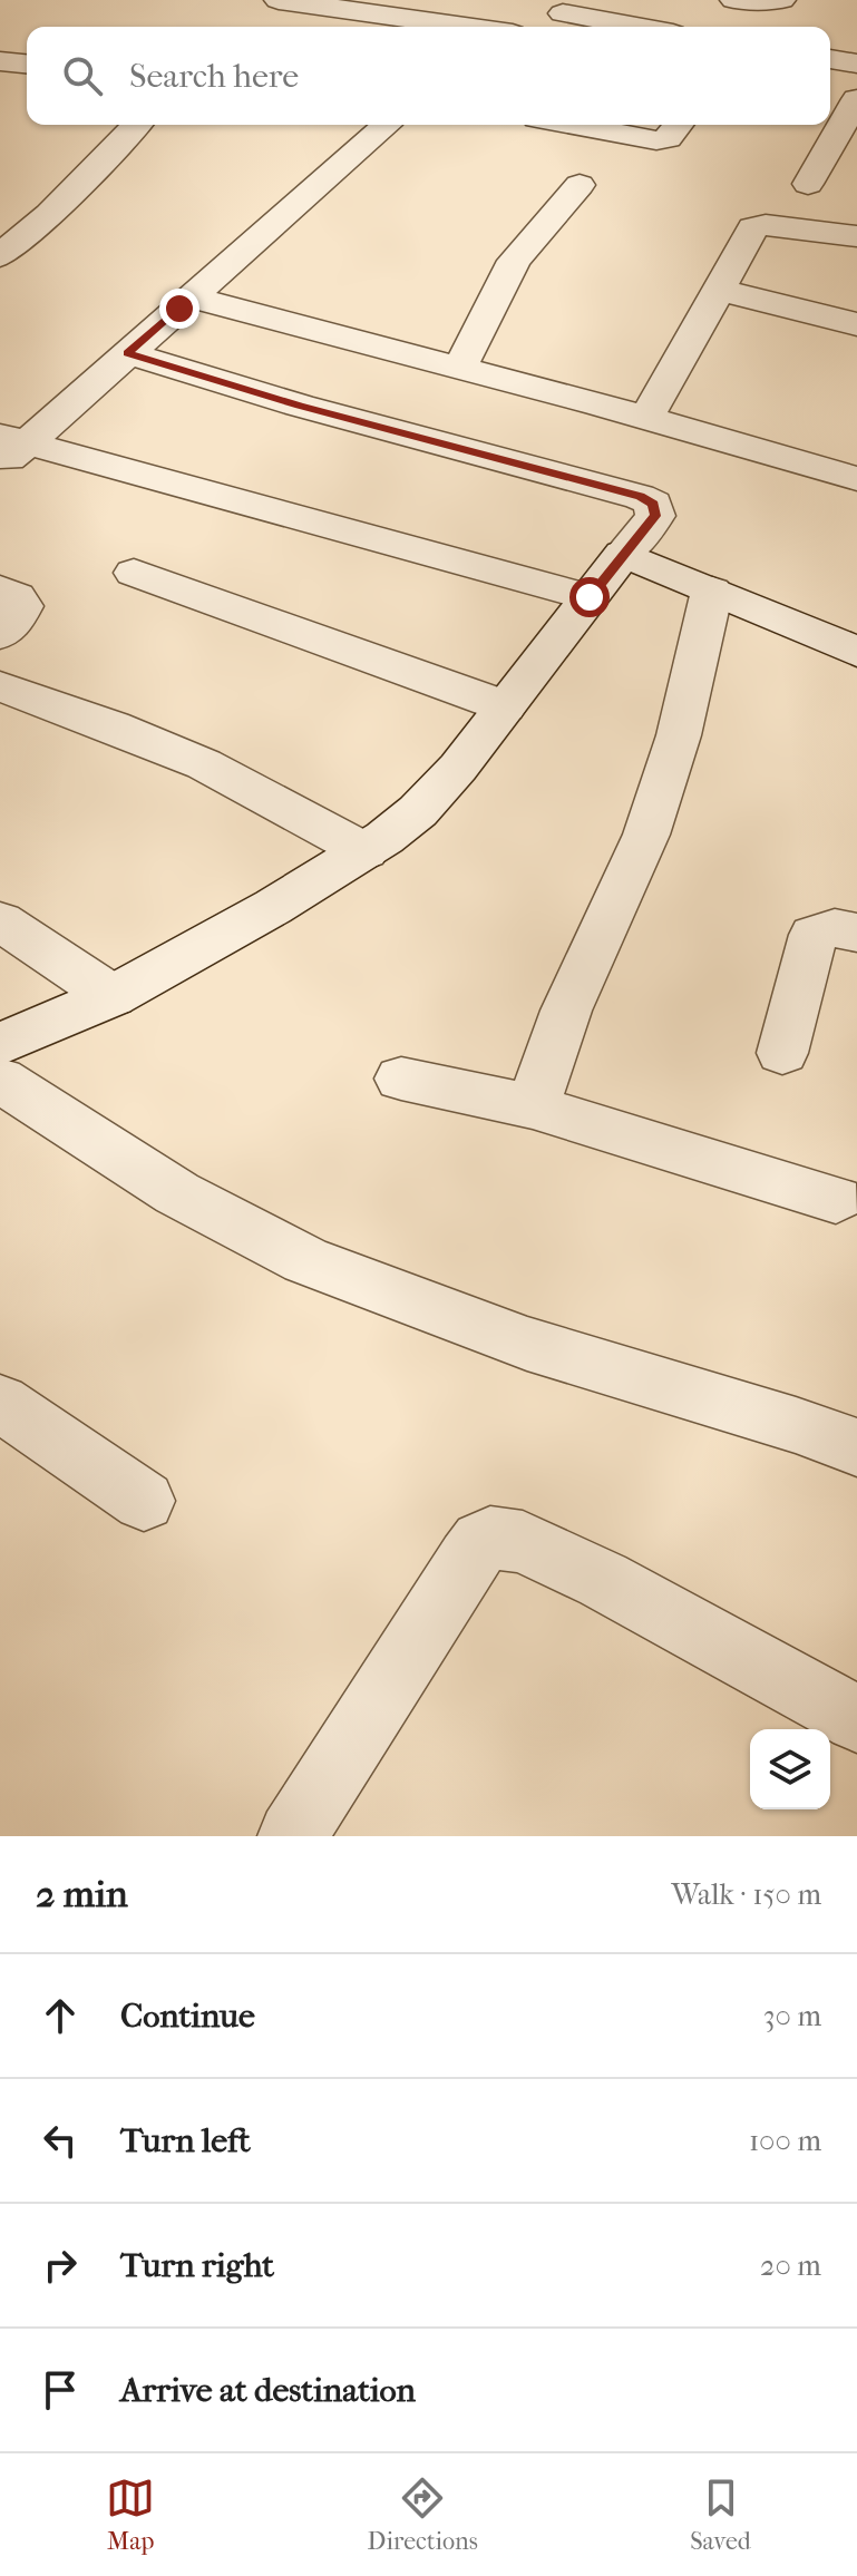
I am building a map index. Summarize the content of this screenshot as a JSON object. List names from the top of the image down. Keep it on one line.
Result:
{"page":{"search":"Search here","heading":["2 min","Walk · 150 m"],"list":[["Continue","30 m"],["Turn left","100 m"],["Turn right","20 m"],"Arrive at destination"],"nav":["Map","Directions","Saved"]}}
